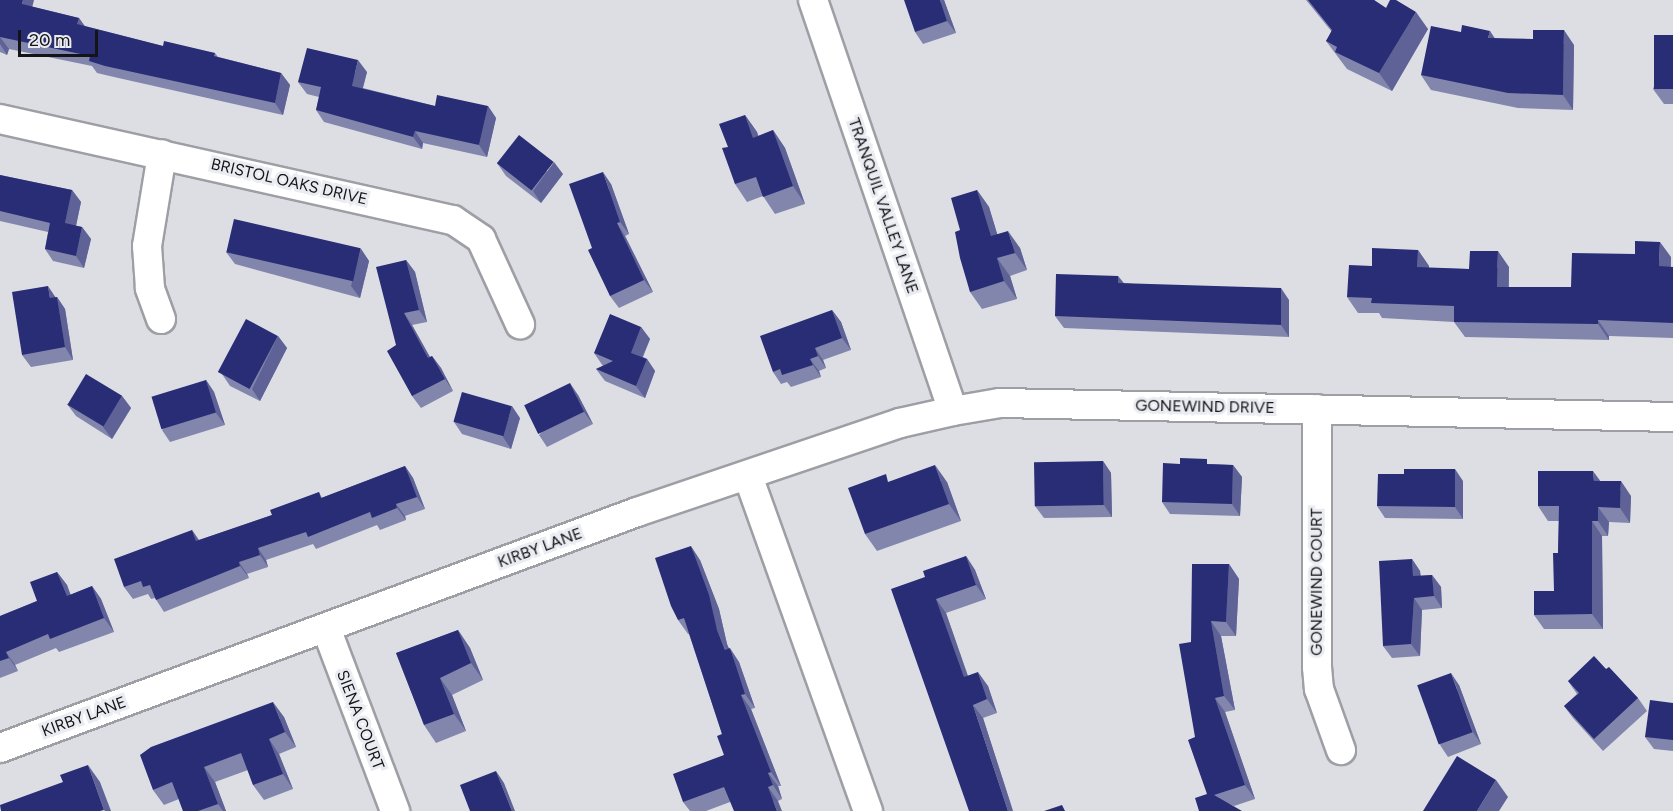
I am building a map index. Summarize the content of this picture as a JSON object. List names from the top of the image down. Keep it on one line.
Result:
{"streets":{"street":["BRISTOL OAKS DRIVE","TRANQUIL VALLEY LANE","GONEWIND DRIVE","KIRBY LANE","GONEWIND COURT","SIENA COURT"]},"crossings":[["TRANQUIL VALLEY LANE","GONEWIND DRIVE"],["GONEWIND DRIVE","KIRBY LANE"],["GONEWIND DRIVE","GONEWIND COURT"],["KIRBY LANE","SIENA COURT"]],"scale_bar":"20 m"}
